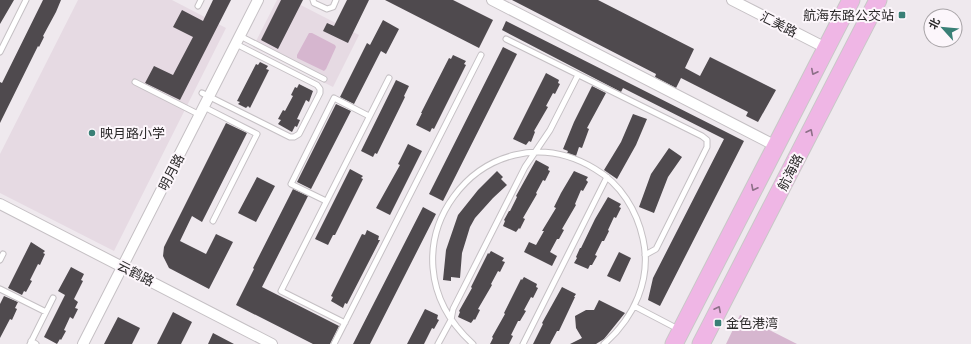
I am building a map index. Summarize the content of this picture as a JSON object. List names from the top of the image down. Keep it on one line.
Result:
{"streets":{"main road":["航海路"],"street":["汇美路","明月路","云鹤路"]},"crossings":[["汇美路","航海路"],["明月路","云鹤路"]],"places":{"transit":["航海东路公交站","金色港湾"],"other":["映月路小学"]},"north":"top left"}
